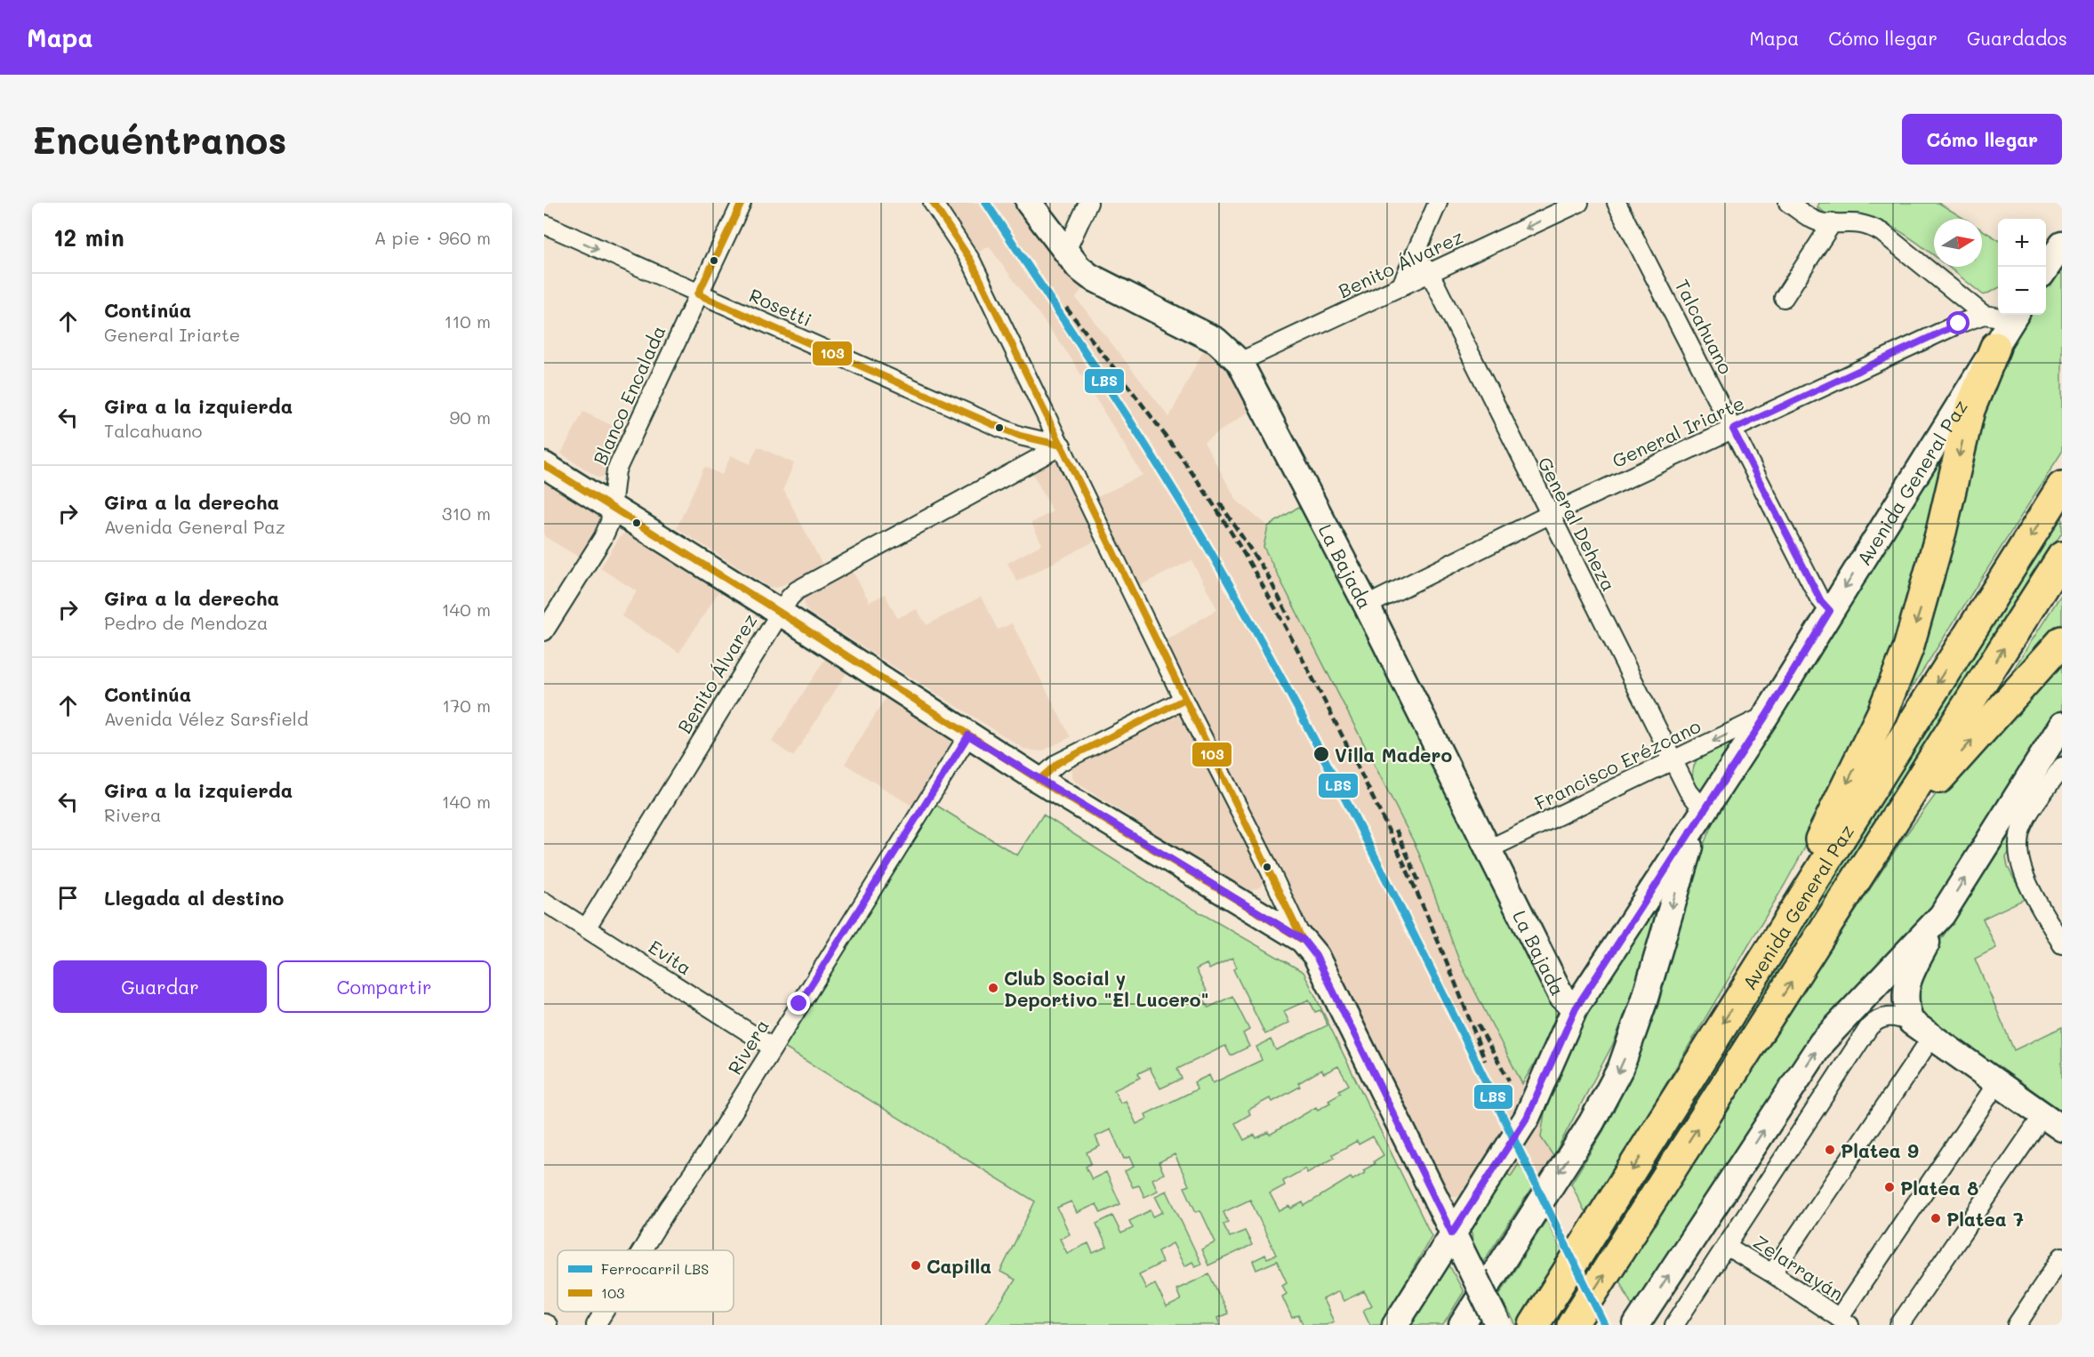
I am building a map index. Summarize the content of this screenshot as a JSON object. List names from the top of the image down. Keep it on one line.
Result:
{"streets":{"highway":["Avenida General Paz"],"street":["Benito Álvarez","Rosetti","Talcahuano","Blanco Encalada","General Iriarte","General Deheza","La Bajada","Francisco Erézcano","Evita","Rivera","Zelarrayán"]},"crossings":[["Benito Álvarez","Rosetti"],["Benito Álvarez","General Deheza"],["Benito Álvarez","La Bajada"],["Benito Álvarez","Evita"],["Rosetti","Blanco Encalada"],["Talcahuano","General Iriarte"],["Talcahuano","Avenida General Paz"],["General Iriarte","General Deheza"],["General Iriarte","La Bajada"],["Avenida General Paz","General Deheza"],["Avenida General Paz","La Bajada"],["Avenida General Paz","Francisco Erézcano"],["General Deheza","Francisco Erézcano"],["La Bajada","Francisco Erézcano"],["Evita","Rivera"]],"places":["Villa Madero","Club Social y Deportivo \"El Lucero\"","Platea 9","Platea 8","Platea 7","Capilla"],"lines":["rail line LBS","transit line 103"],"legend":["Ferrocarril LBS","103"],"north":"right","page":{"header":"Mapa","nav":["Mapa","Cómo llegar","Guardados"],"buttons":["Cómo llegar",["Guardar","Compartir"]],"title":"Encuéntranos","heading":["12 min","A pie · 960 m"],"map_buttons":["+","−"],"list":[["Continúa","General Iriarte","110 m"],["Gira a la izquierda","Talcahuano","90 m"],["Gira a la derecha","Avenida General Paz","310 m"],["Gira a la derecha","Pedro de Mendoza","140 m"],["Continúa","Avenida Vélez Sarsfield","170 m"],["Gira a la izquierda","Rivera","140 m"],"Llegada al destino"]}}
